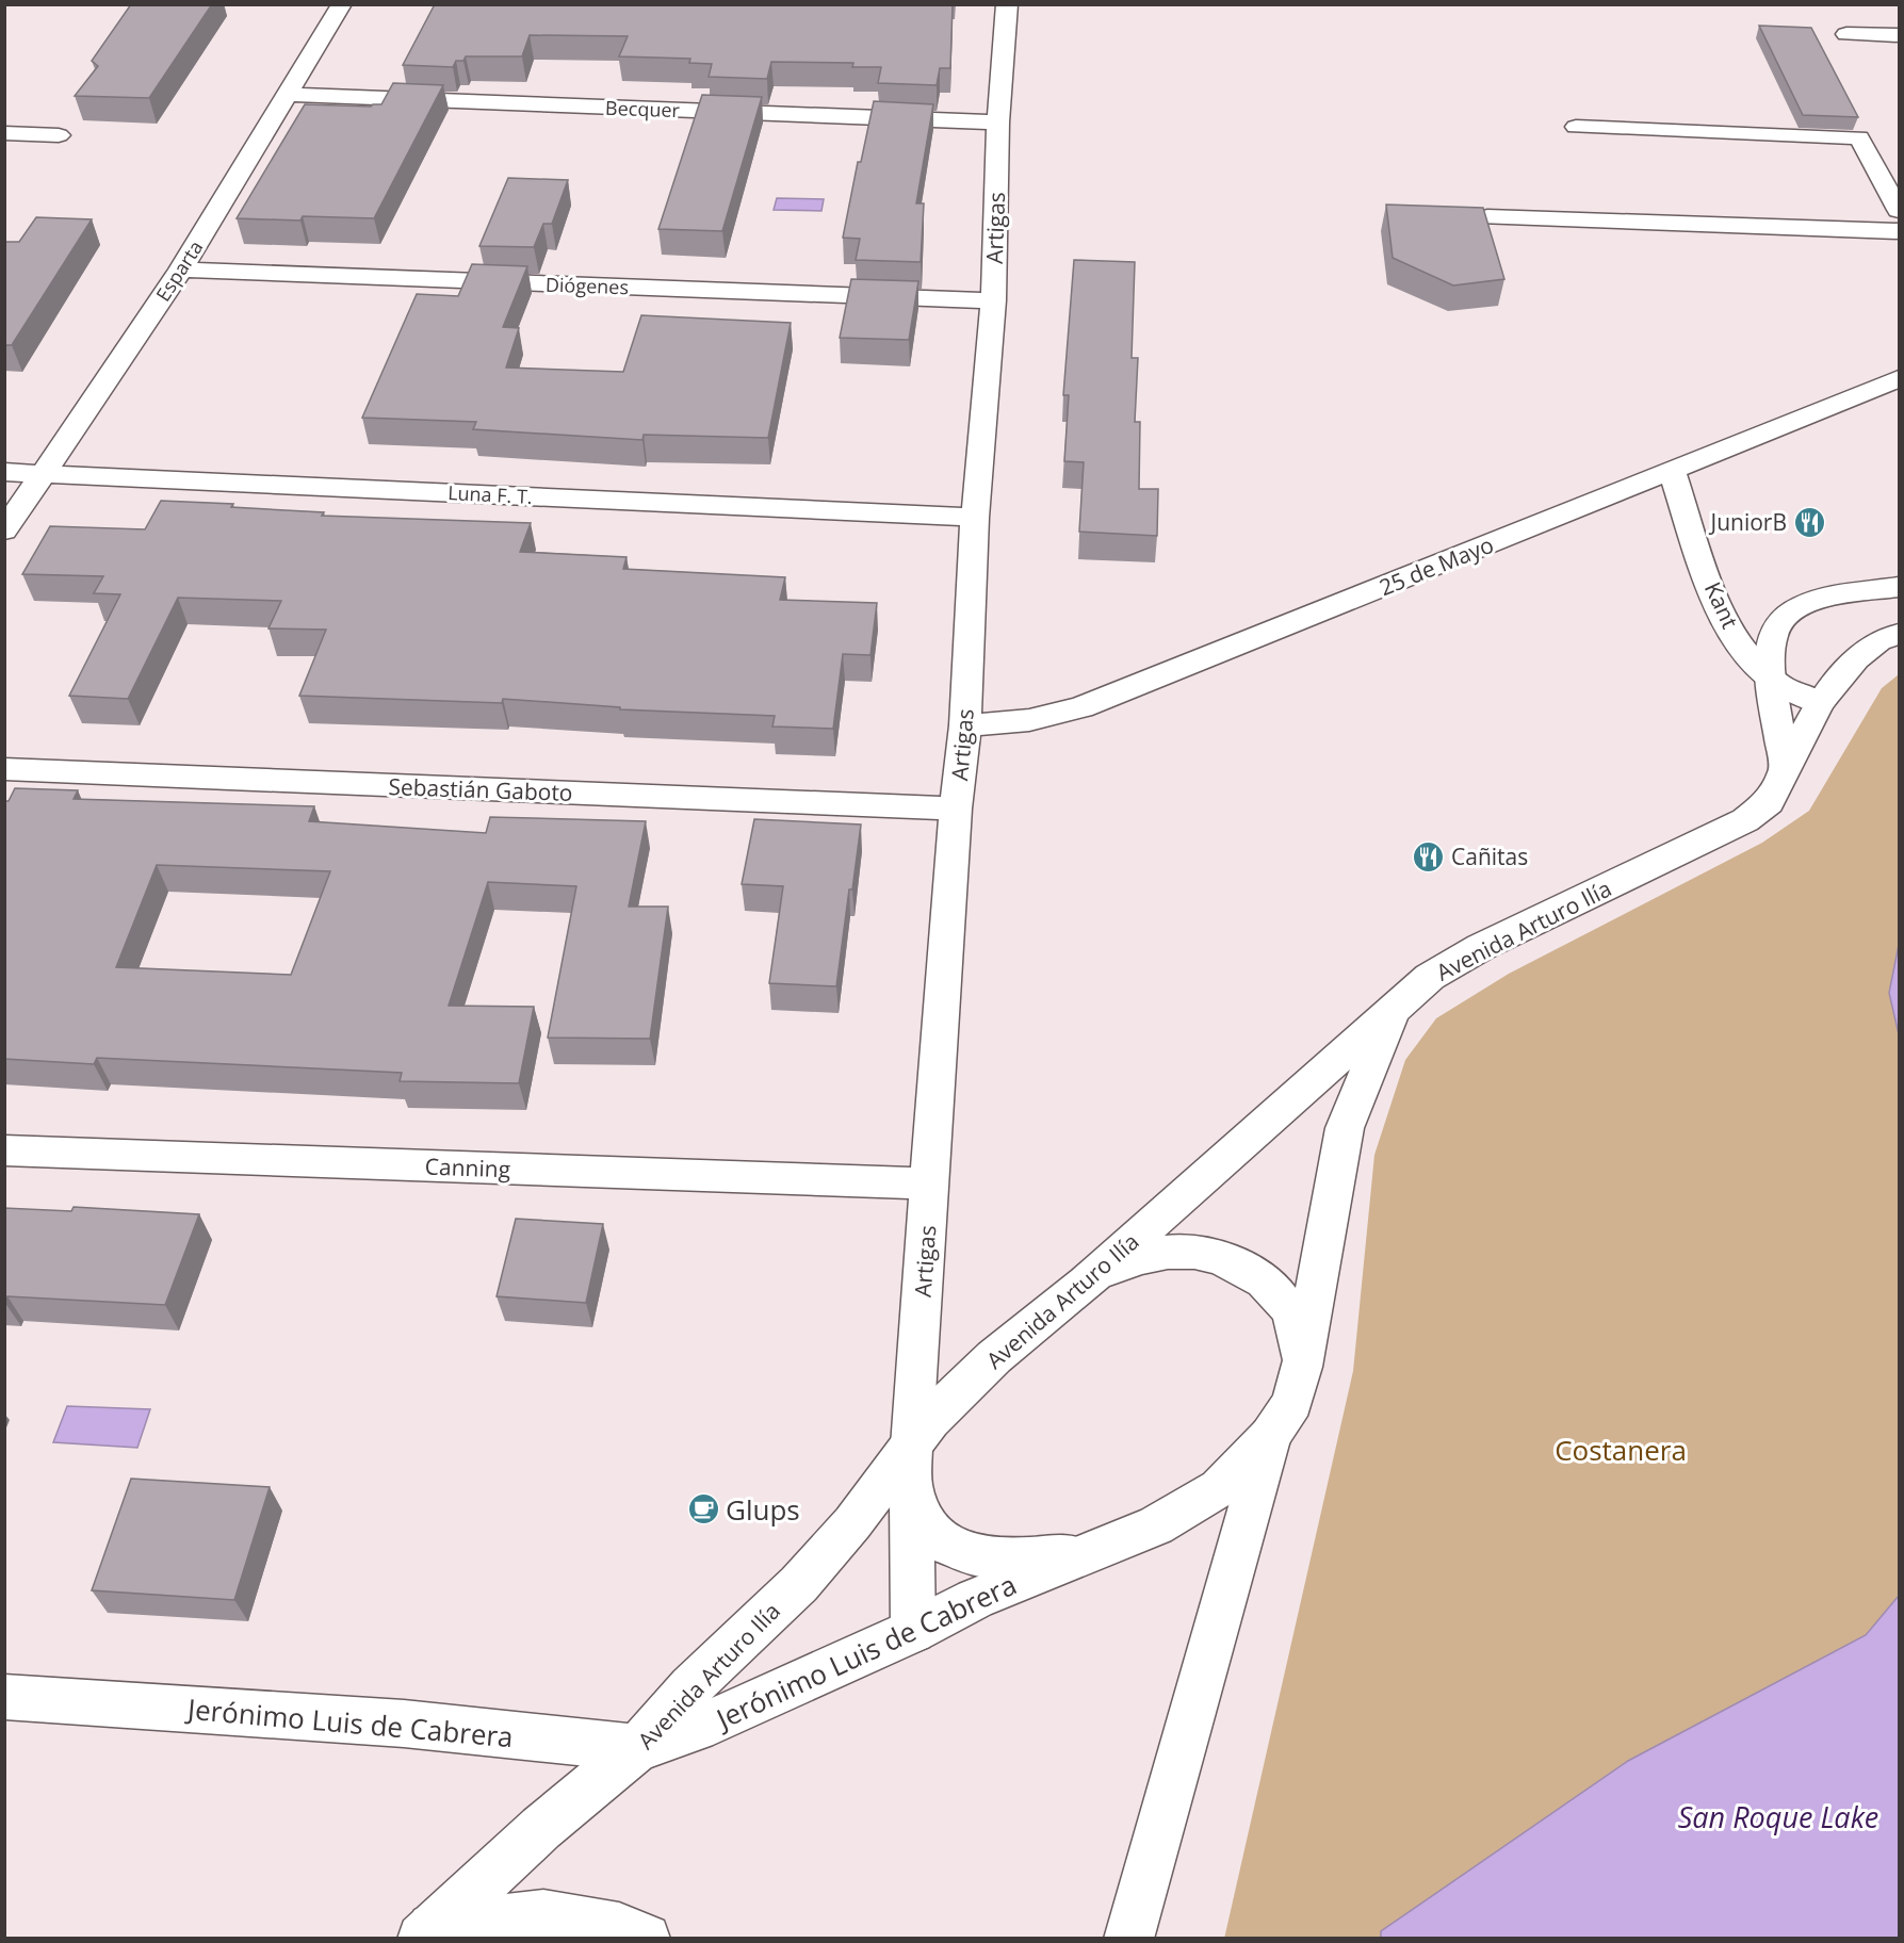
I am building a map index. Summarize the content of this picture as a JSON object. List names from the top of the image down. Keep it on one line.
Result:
{"streets":{"street":["Becquer","Artigas","Esparta","Diógenes","Luna F. T.","25 de Mayo","Kant","Sebastián Gaboto","Avenida Arturo Ilía","Canning","Jerónimo Luis de Cabrera"]},"crossings":[["Becquer","Artigas"],["Becquer","Esparta"],["Artigas","Diógenes"],["Artigas","Luna F. T."],["Artigas","25 de Mayo"],["Artigas","Sebastián Gaboto"],["Artigas","Avenida Arturo Ilía"],["Artigas","Canning"],["Artigas","Jerónimo Luis de Cabrera"],["Esparta","Diógenes"],["Esparta","Luna F. T."],["25 de Mayo","Kant"],["Kant","Avenida Arturo Ilía"],["Avenida Arturo Ilía","Jerónimo Luis de Cabrera"]],"water":["San Roque Lake"],"parks":["Costanera"],"places":{"restaurant":["JuniorB","Cañitas"],"cafe":["Glups"]}}
